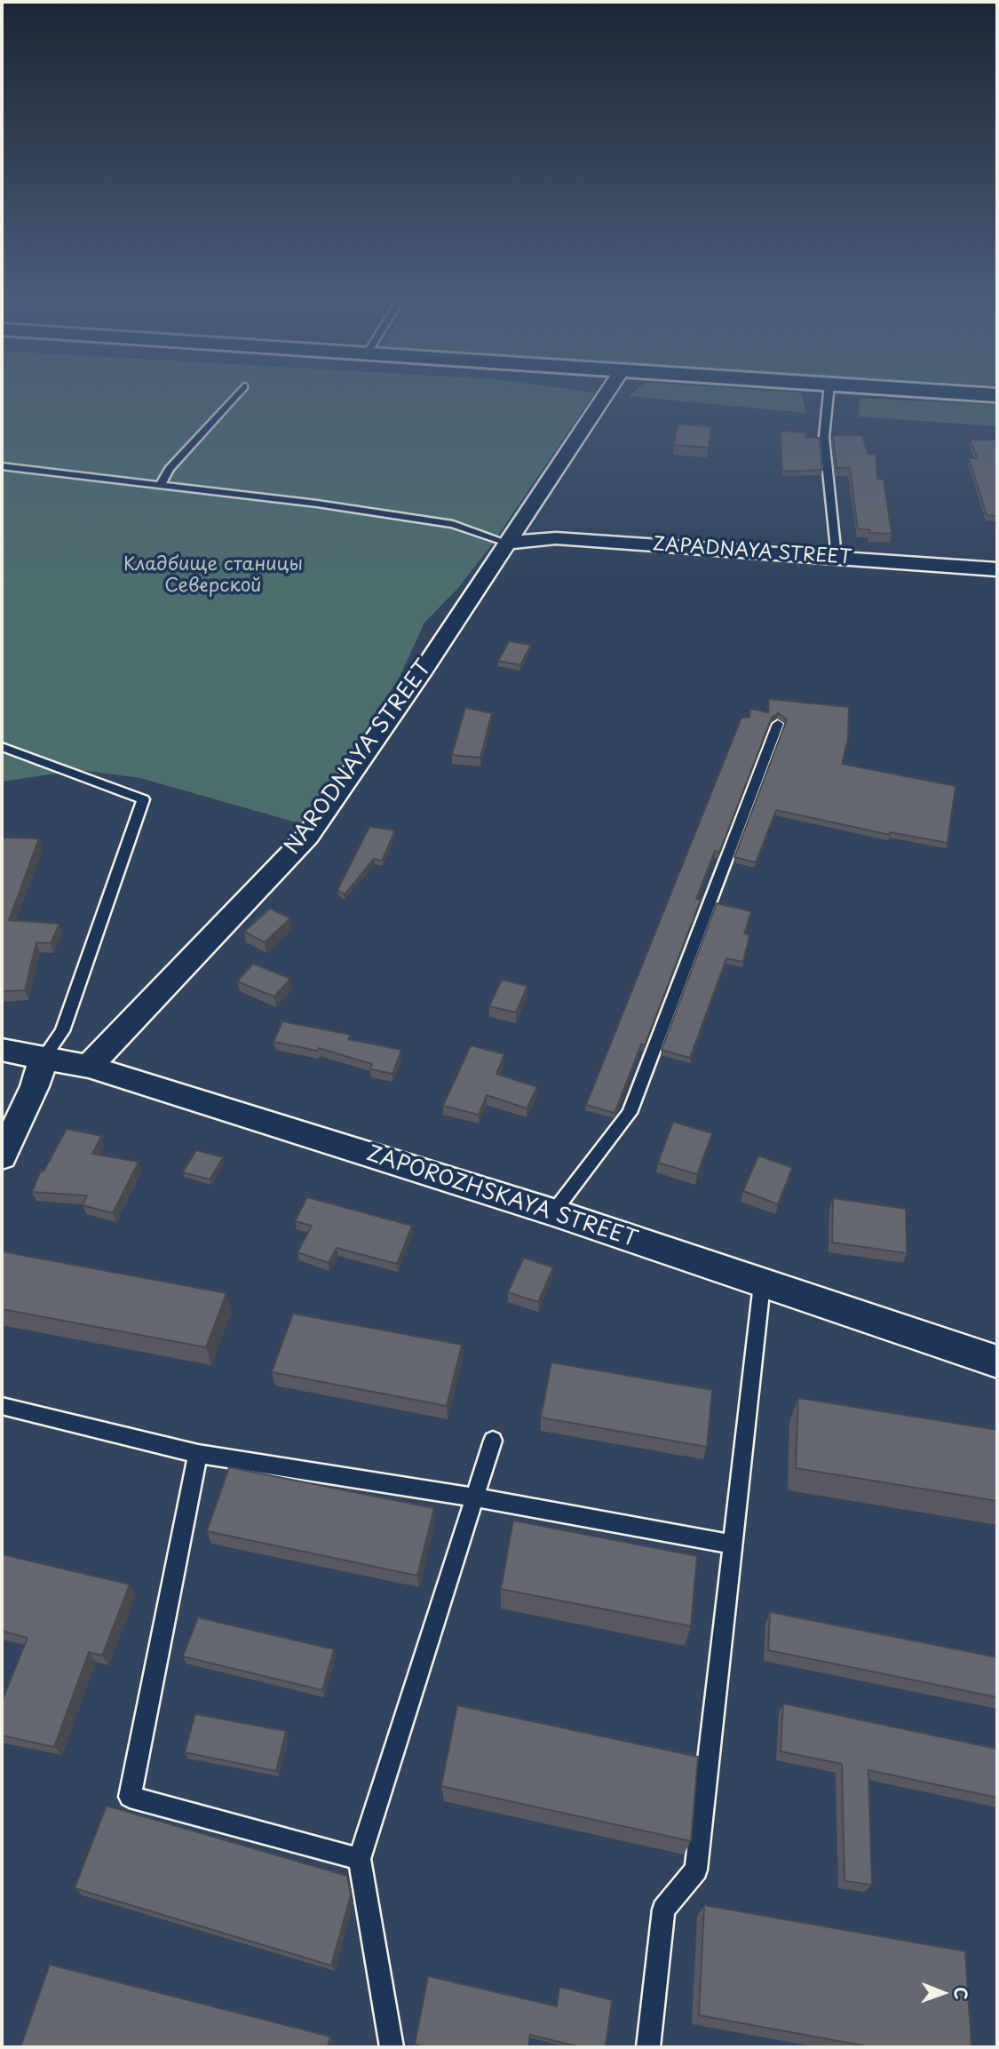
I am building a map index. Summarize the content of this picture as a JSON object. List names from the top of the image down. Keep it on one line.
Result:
{"streets":{"street":["ZAPADNAYA STREET","NARODNAYA STREET","ZAPOROZHSKAYA STREET"]},"crossings":[["ZAPADNAYA STREET","NARODNAYA STREET"],["NARODNAYA STREET","ZAPOROZHSKAYA STREET"]],"parks":["Кладбище станицы Северской"],"north":"right"}
